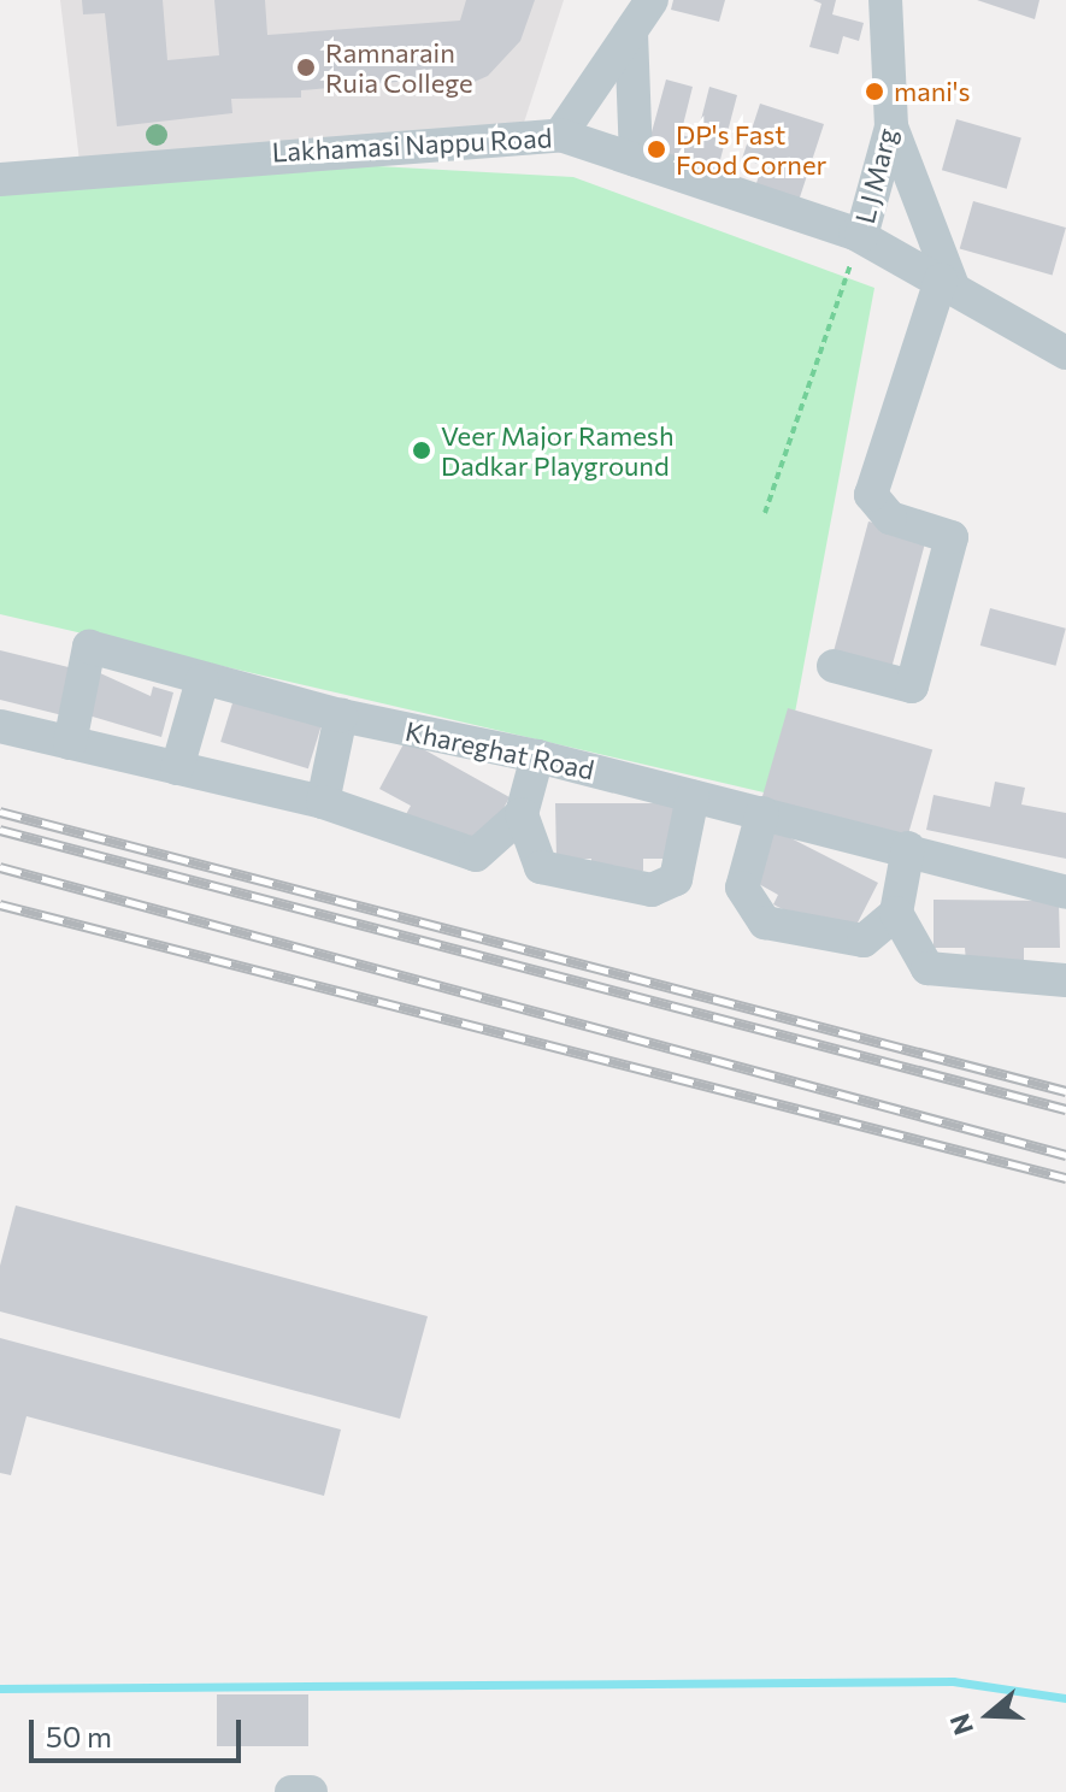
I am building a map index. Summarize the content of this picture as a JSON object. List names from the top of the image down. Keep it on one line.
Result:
{"streets":{"street":["Lakhamasi Nappu Road","L J Marg","Khareghat Road"]},"crossings":[["Lakhamasi Nappu Road","L J Marg"]],"places":["Ramnarain Ruia College","mani's","DP's Fast Food Corner","Veer Major Ramesh Dadkar Playground"],"scale_bar":"50 m","north":"left"}
